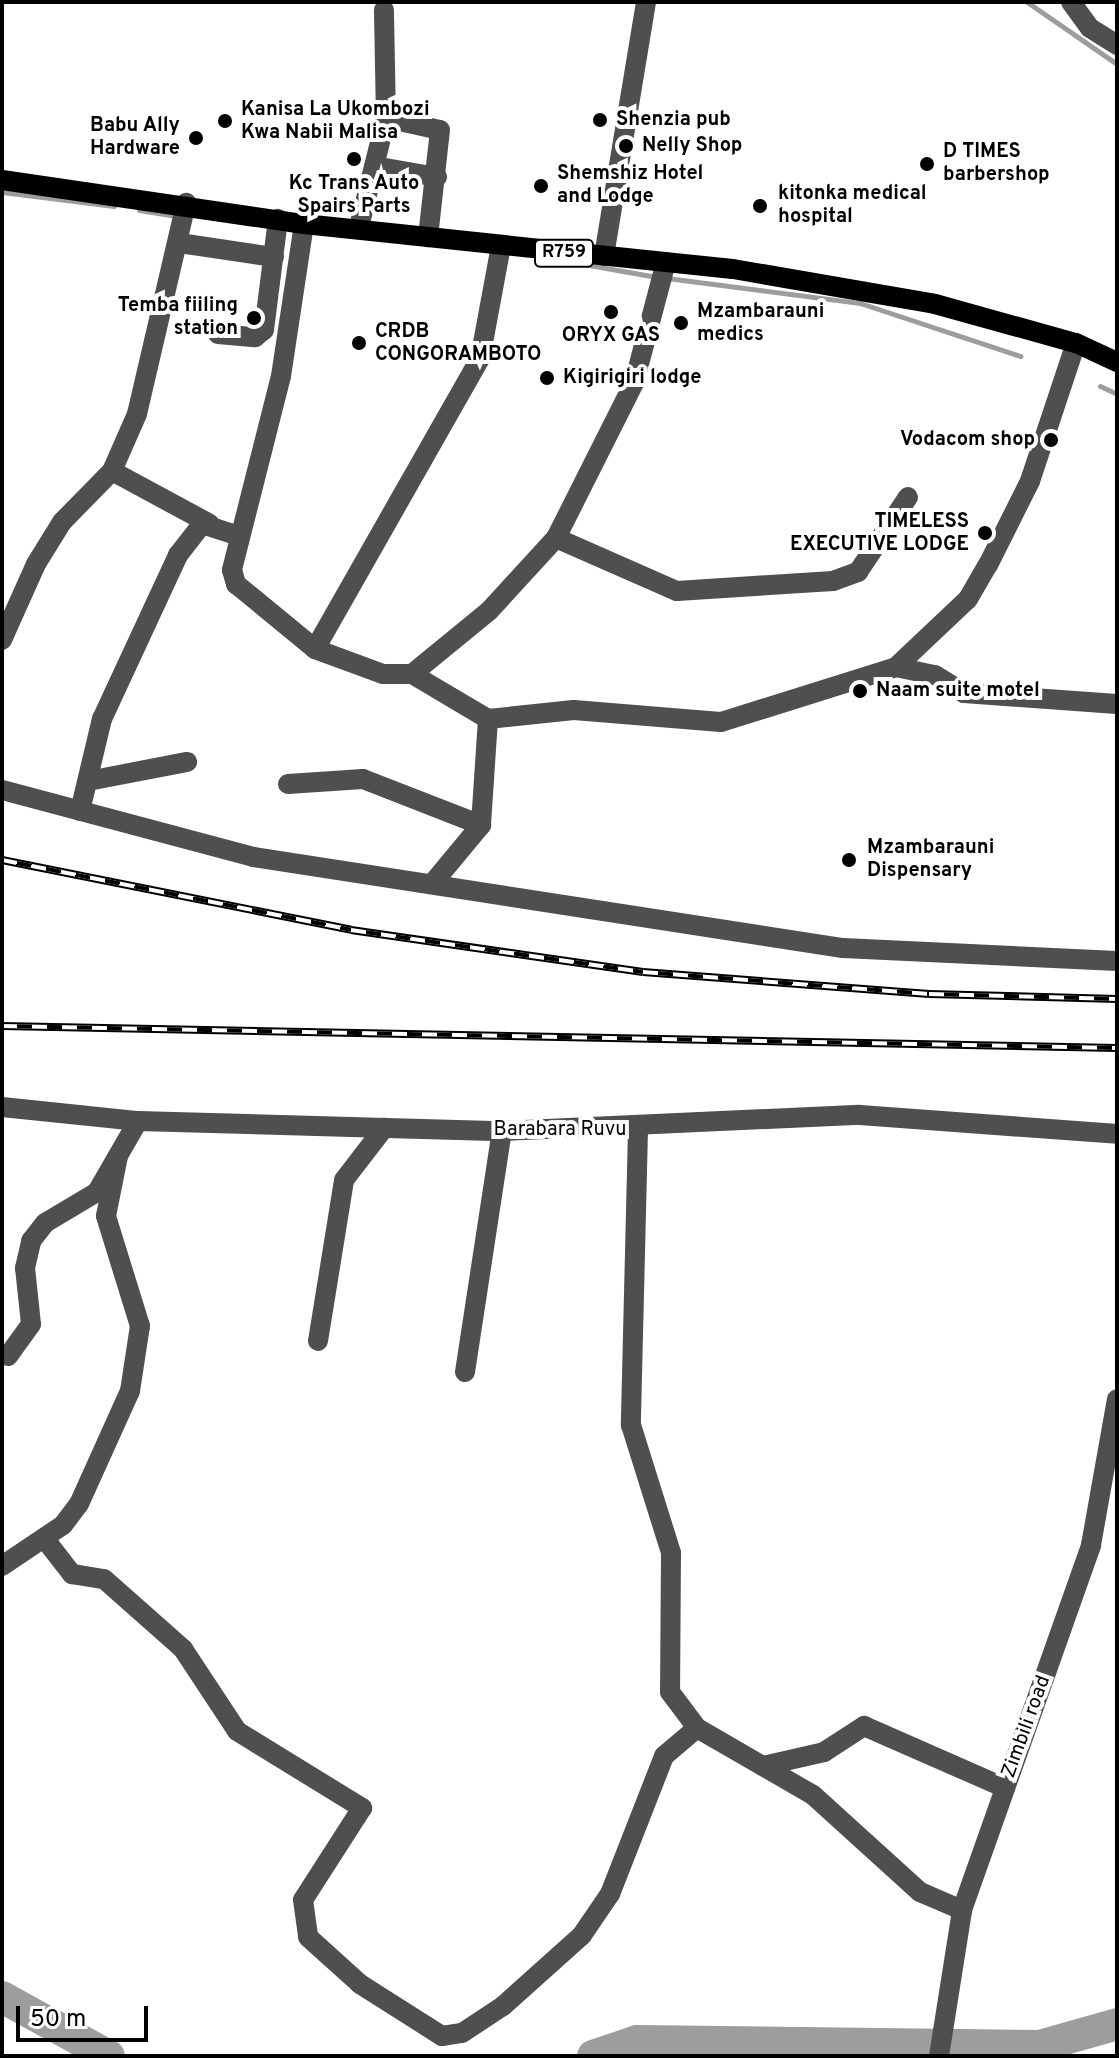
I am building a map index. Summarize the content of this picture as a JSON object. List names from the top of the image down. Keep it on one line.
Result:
{"streets":{"main road":["R759"],"street":["Barabara Ruvu","Zimbili road"]},"places":["Shenzia pub","Kanisa La Ukombozi Kwa Nabii Malisa","Babu Ally Hardware","Nelly Shop","Kc Trans Auto Spairs Parts","D TIMES barbershop","Shemshiz Hotel and Lodge","kitonka medical hospital","ORYX GAS","Temba fiiling station","Mzambarauni medics","CRDB CONGORAMBOTO","Kigirigiri lodge","Vodacom shop","TIMELESS EXECUTIVE LODGE","Naam suite motel","Mzambarauni Dispensary"],"scale_bar":"50 m"}
